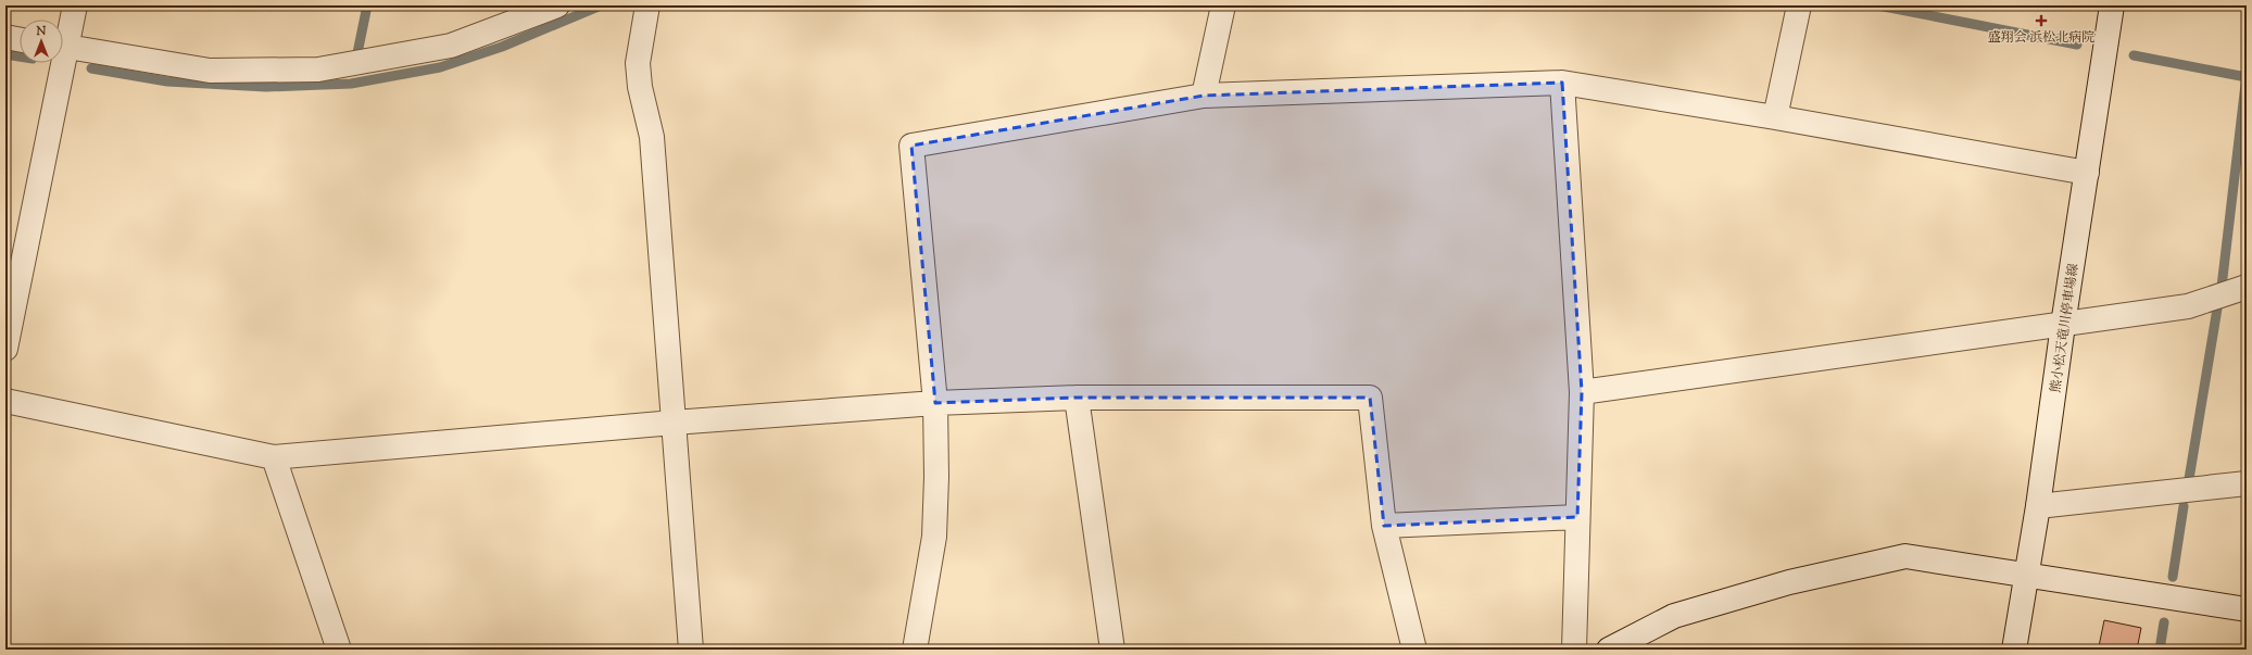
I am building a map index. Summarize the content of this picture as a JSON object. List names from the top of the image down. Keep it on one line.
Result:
{"streets":{"street":["熊小松天竜川停車場線"]},"places":{"health":["盛翔会 浜松北病院"]},"north":"top"}
